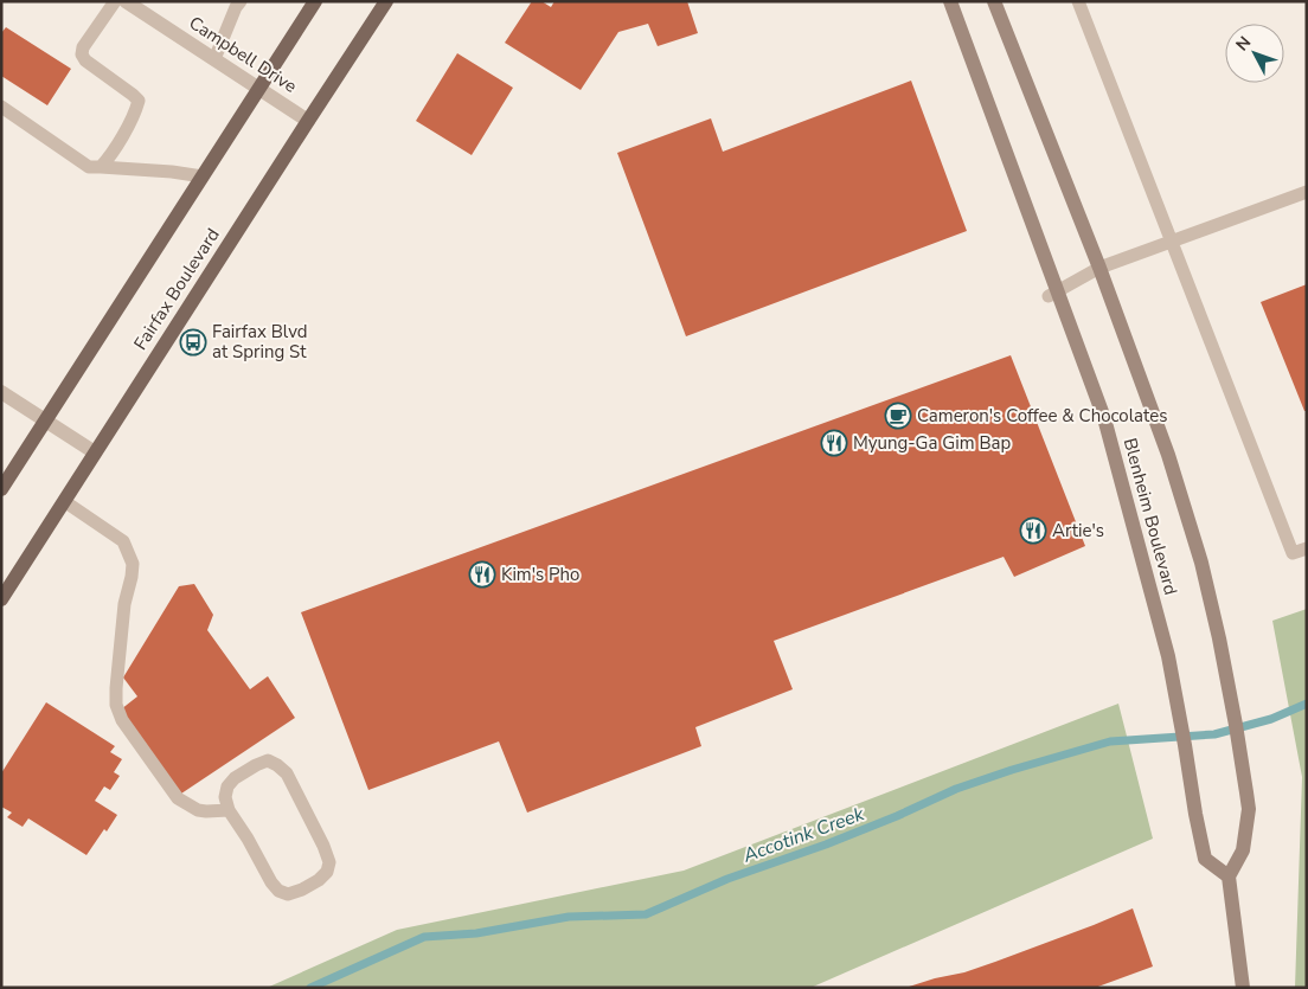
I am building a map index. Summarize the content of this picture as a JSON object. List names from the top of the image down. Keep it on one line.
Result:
{"streets":{"main road":["Fairfax Boulevard","Blenheim Boulevard"],"street":["Campbell Drive"]},"crossings":[["Campbell Drive","Fairfax Boulevard"]],"water":["Accotink Creek"],"places":{"bus stop":["Fairfax Blvd at Spring St"],"cafe":["Cameron's Coffee & Chocolates"],"restaurant":["Myung-Ga Gim Bap","Artie's","Kim's Pho"]},"north":"top left"}
